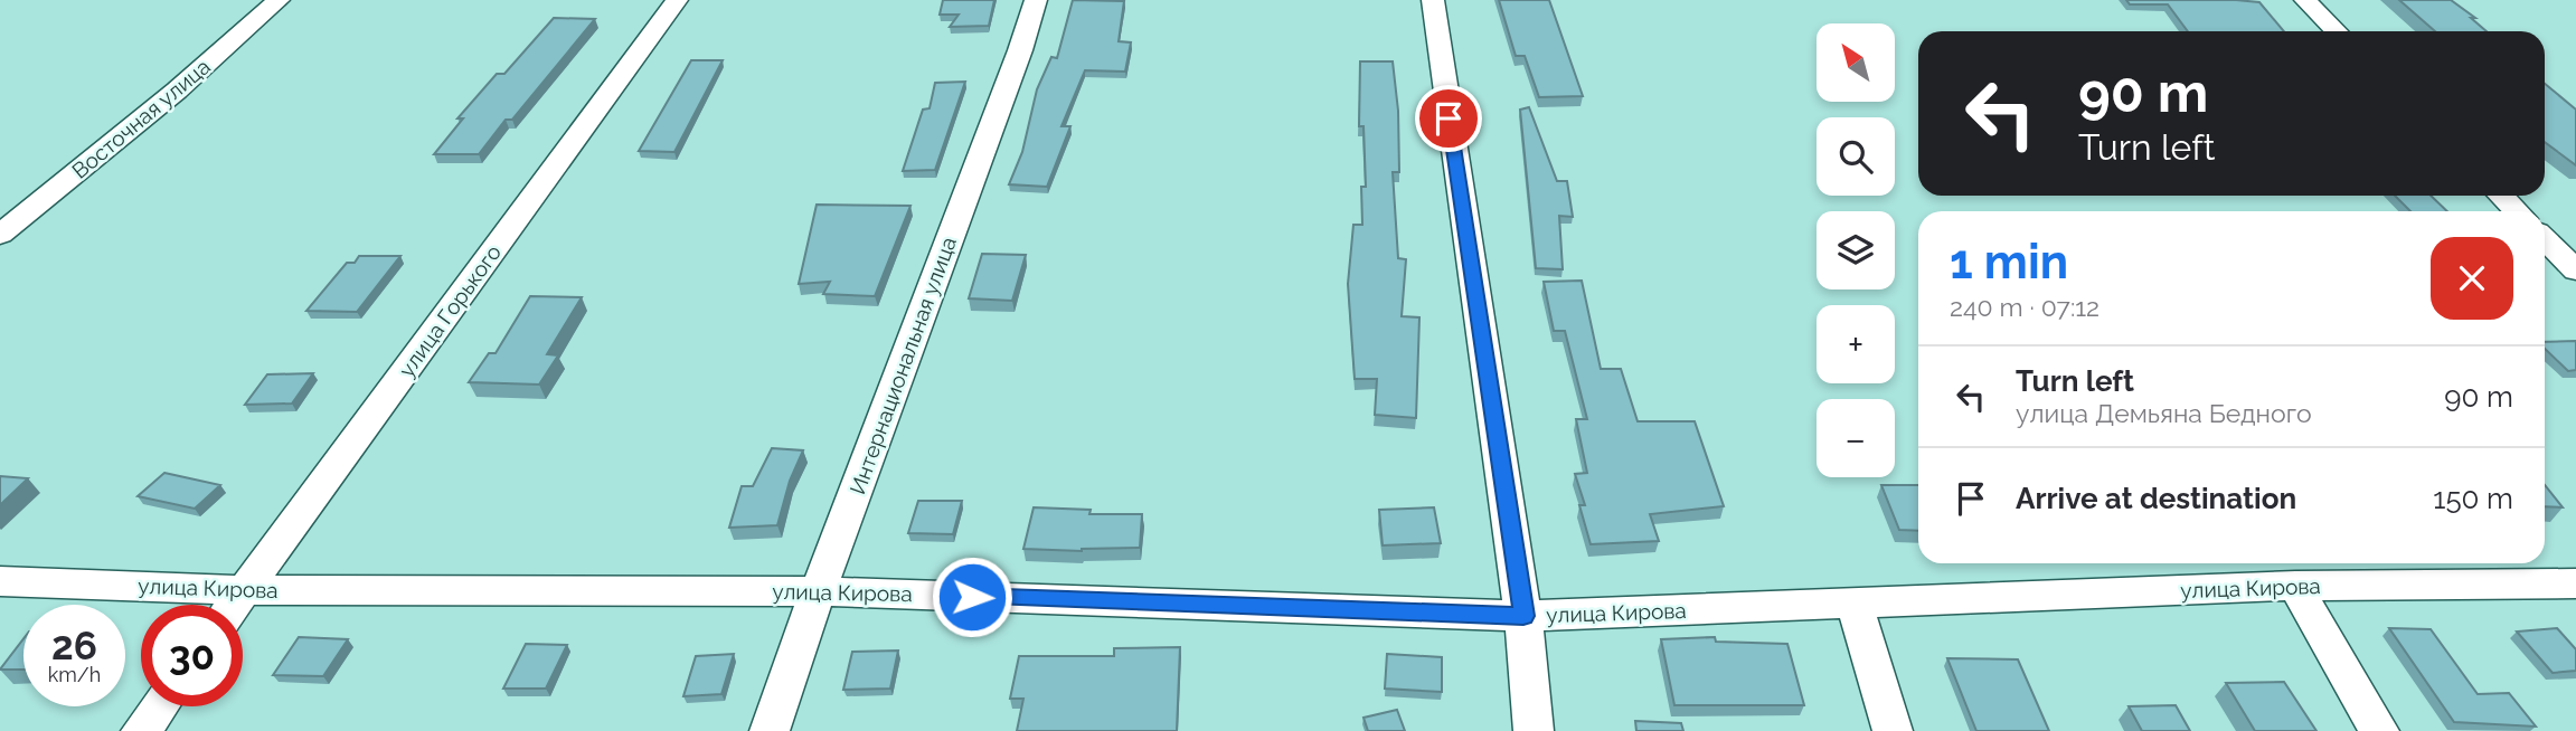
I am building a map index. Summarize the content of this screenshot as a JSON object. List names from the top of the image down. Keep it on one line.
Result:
{"streets":{"street":["Восточная улица","улица Горького","Интернациональная улица","улица Кирова"]},"crossings":[["улица Горького","улица Кирова"],["Интернациональная улица","улица Кирова"]],"north":"top left","page":{"map_buttons":["+","−"],"turn":["90 m","Turn left"],"heading":["1 min","240 m · 07:12"],"list":[{"name":"Turn left","note":"улица Демьяна Бедного","value":"90 m"},{"name":"Arrive at destination","value":"150 m"}],"speed":"26 km/h","limit":"30"}}
